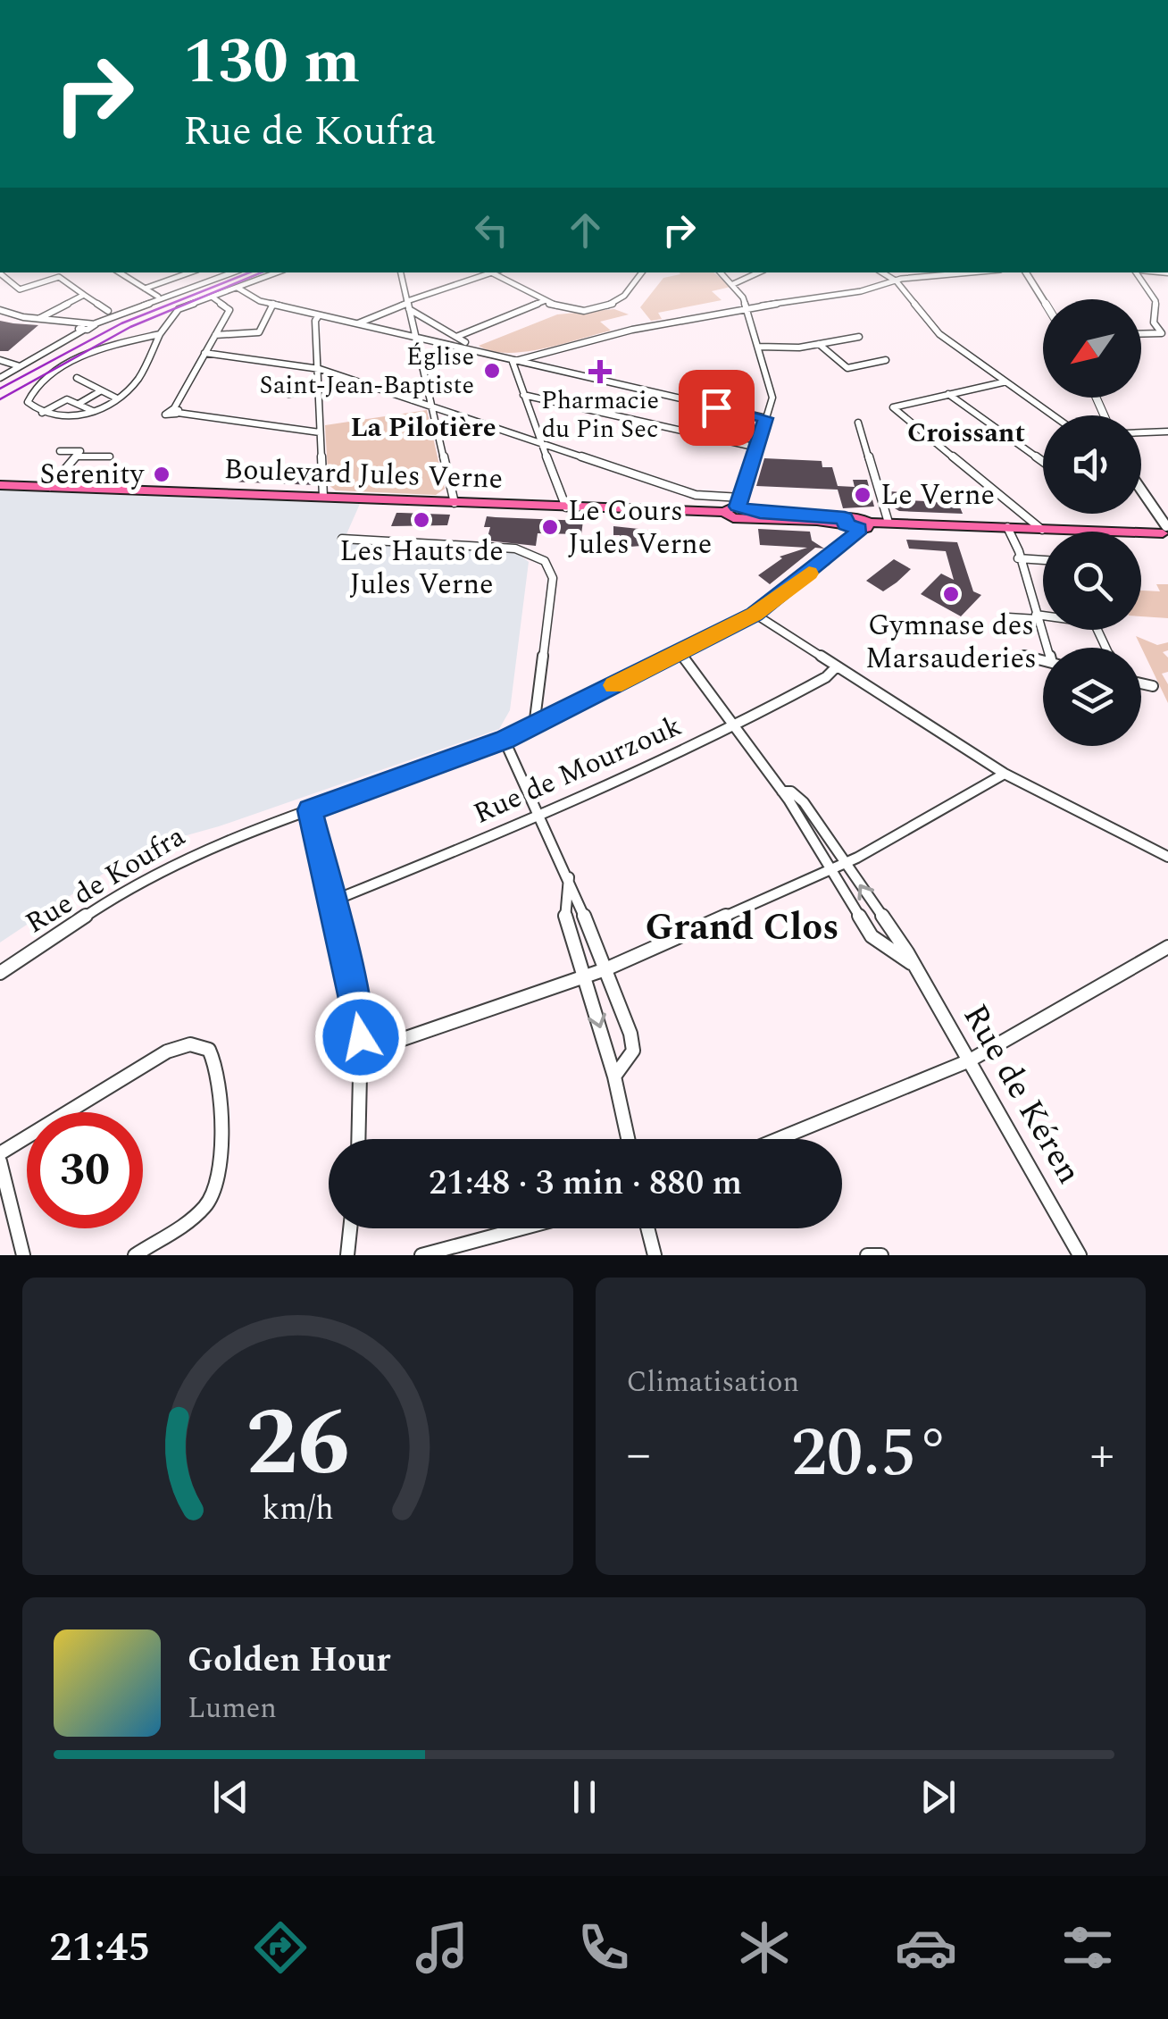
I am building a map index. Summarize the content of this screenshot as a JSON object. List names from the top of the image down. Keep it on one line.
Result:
{"streets":{"main road":["Boulevard Jules Verne"],"street":["Rue de Mourzouk","Rue de Koufra","Rue de Kéren"]},"crossings":[["Rue de Mourzouk","Rue de Kéren"],["Rue de Koufra","Rue de Kéren"]],"districts":["La Pilotière","Croissant","Grand Clos"],"places":{"other":["Église Saint-Jean-Baptiste","Serenity","Le Verne","Les Hauts de Jules Verne","Le Cours Jules Verne","Gymnase des Marsauderies"],"health":["Pharmacie du Pin Sec"]},"north":"bottom left","page":{"turn":["130 m","Rue de Koufra"],"limit":"30","trip":"21:48 · 3 min · 880 m","tile":"Climatisation","heat":["−","20.5°","+"],"song":["Golden Hour","Lumen"],"tabs":"21:45","gauge":["26","km/h"]}}
